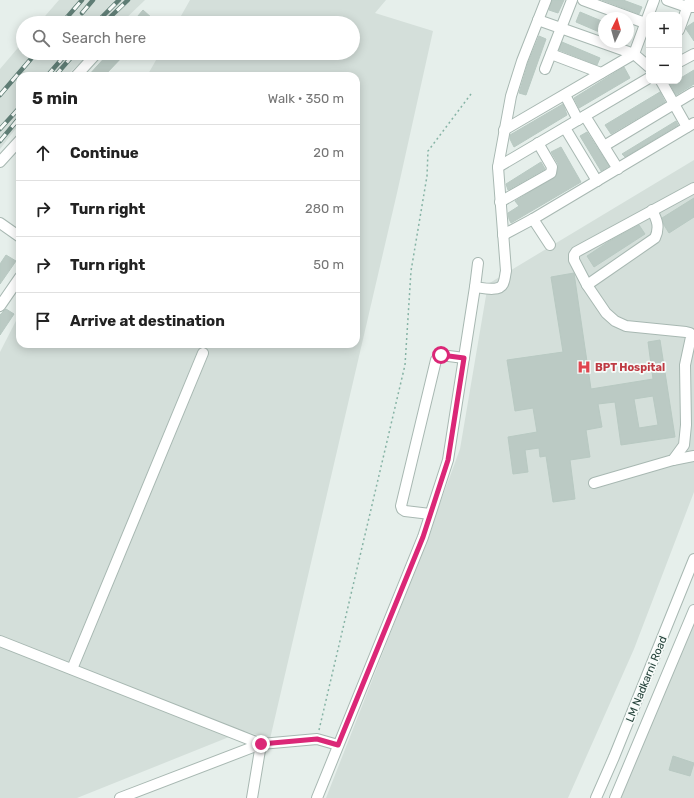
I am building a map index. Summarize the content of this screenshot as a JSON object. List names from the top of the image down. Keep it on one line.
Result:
{"streets":{"street":["LM Nadkarni Road"]},"places":{"hospital":["BPT Hospital"]},"north":"top","page":{"map_buttons":["+","−"],"search":"Search here","heading":["5 min","Walk · 350 m"],"list":[["Continue","20 m"],["Turn right","280 m"],["Turn right","50 m"],"Arrive at destination"]}}
